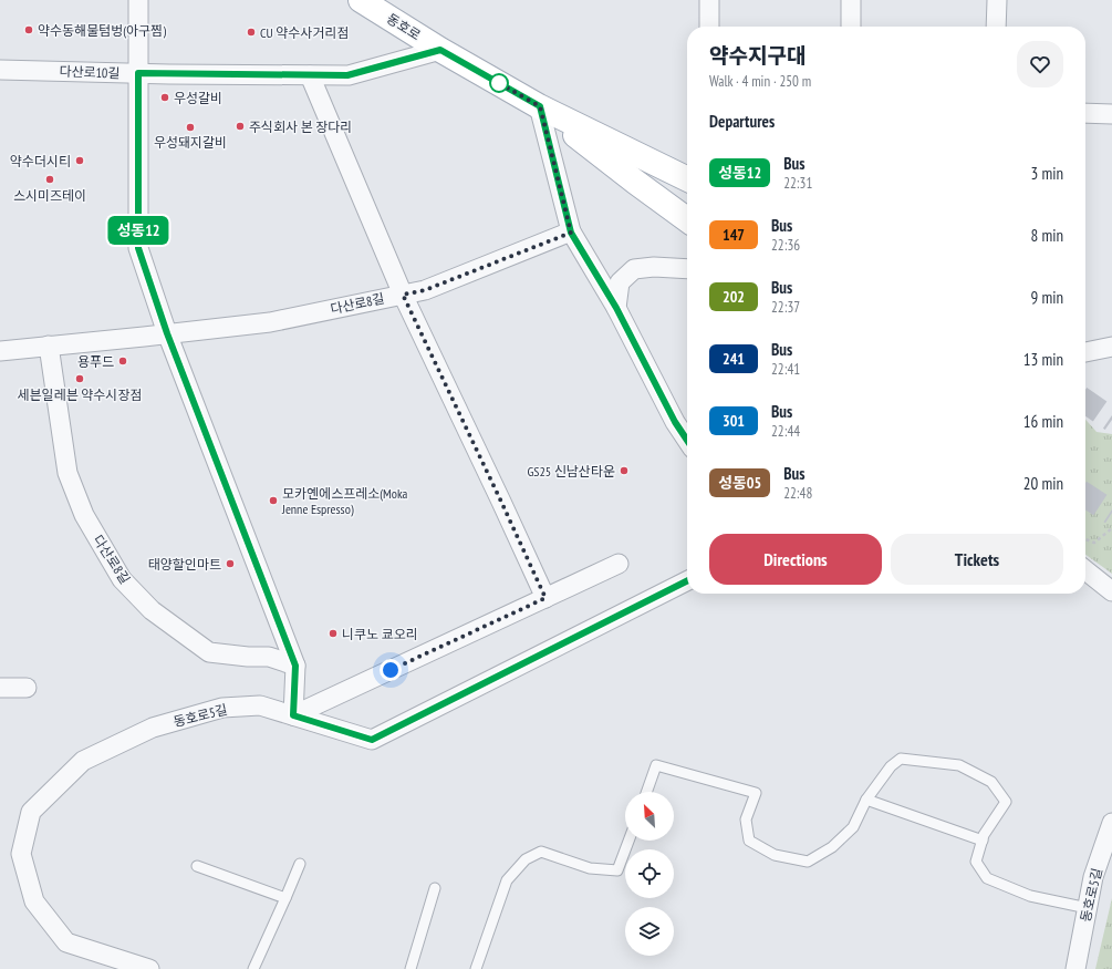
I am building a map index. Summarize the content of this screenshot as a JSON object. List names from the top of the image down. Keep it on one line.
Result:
{"streets":{"main road":["동호로"],"street":["다산로10길","다산로8길","동호로5길"]},"crossings":[["동호로","다산로10길"],["다산로10길","다산로8길"]],"places":["약수동해물텀벙(아구찜)","CU 약수사거리점","우성갈비","주식회사 본 장다리","우성돼지갈비","약수더시티","스시미즈테이","용푸드","세븐일레븐 약수시장점","GS25 신남산타운","모카옌에스프레소(Moka Jenne Espresso)","태양할인마트","니쿠노 쿄오리"],"lines":["bus line 성동12"],"north":"top left","page":{"on_map":"성동12","heading":[["약수지구대","Walk · 4 min · 250 m"],"Departures"],"list":[{"mark":"성동12","name":"Bus","note":"22:31","value":"3 min"},{"mark":"147","name":"Bus","note":"22:36","value":"8 min"},{"mark":"202","name":"Bus","note":"22:37","value":"9 min"},{"mark":"241","name":"Bus","note":"22:41","value":"13 min"},{"mark":"301","name":"Bus","note":"22:44","value":"16 min"},{"mark":"성동05","name":"Bus","note":"22:48","value":"20 min"}],"buttons":["Directions","Tickets"]}}
